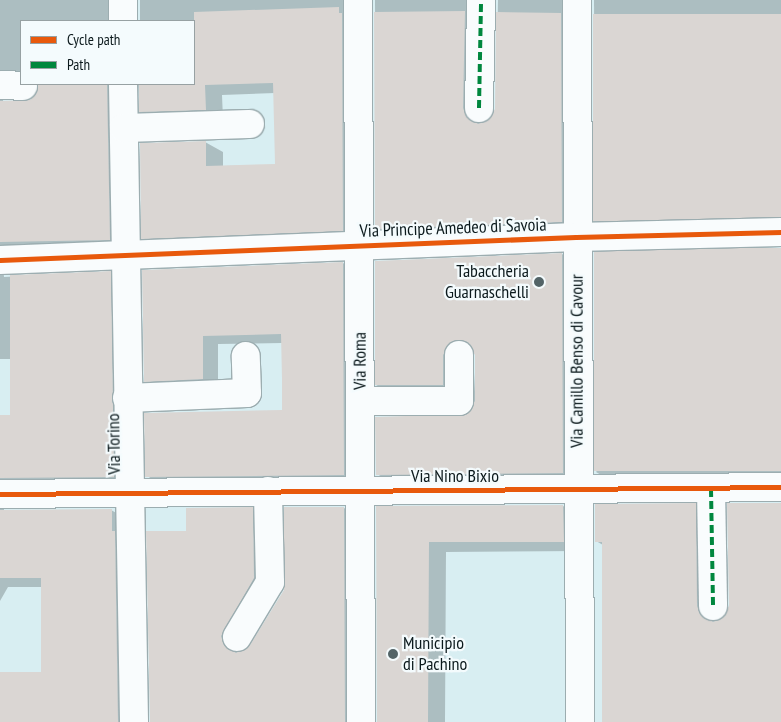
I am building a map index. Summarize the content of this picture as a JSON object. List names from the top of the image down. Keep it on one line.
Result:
{"streets":{"street":["Via Principe Amedeo di Savoia","Via Roma","Via Camillo Benso di Cavour","Via Torino","Via Nino Bixio"]},"crossings":[["Via Principe Amedeo di Savoia","Via Roma"],["Via Principe Amedeo di Savoia","Via Camillo Benso di Cavour"],["Via Principe Amedeo di Savoia","Via Torino"],["Via Roma","Via Nino Bixio"],["Via Camillo Benso di Cavour","Via Nino Bixio"],["Via Torino","Via Nino Bixio"]],"places":["Tabaccheria Guarnaschelli","Municipio di Pachino"],"legend":["Cycle path","Path"]}
